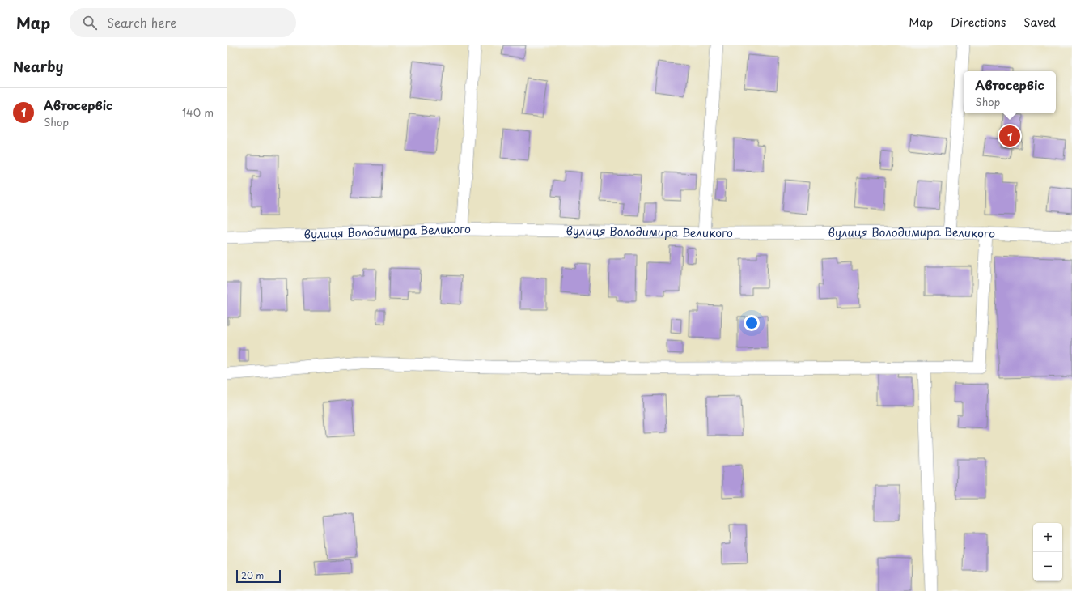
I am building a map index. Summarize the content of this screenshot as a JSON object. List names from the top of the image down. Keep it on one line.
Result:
{"streets":{"street":["вулиця Володимира Великого"]},"scale_bar":"20 m","page":{"header":"Map","search":"Search here","nav":["Map","Directions","Saved"],"heading":"Nearby","popup":["Автосервіс","Shop"],"list":[{"mark":"1","name":"Автосервіс","note":"Shop","value":"140 m"}],"pins":"1","map_buttons":["+","−"],"scale":"20 m"}}
